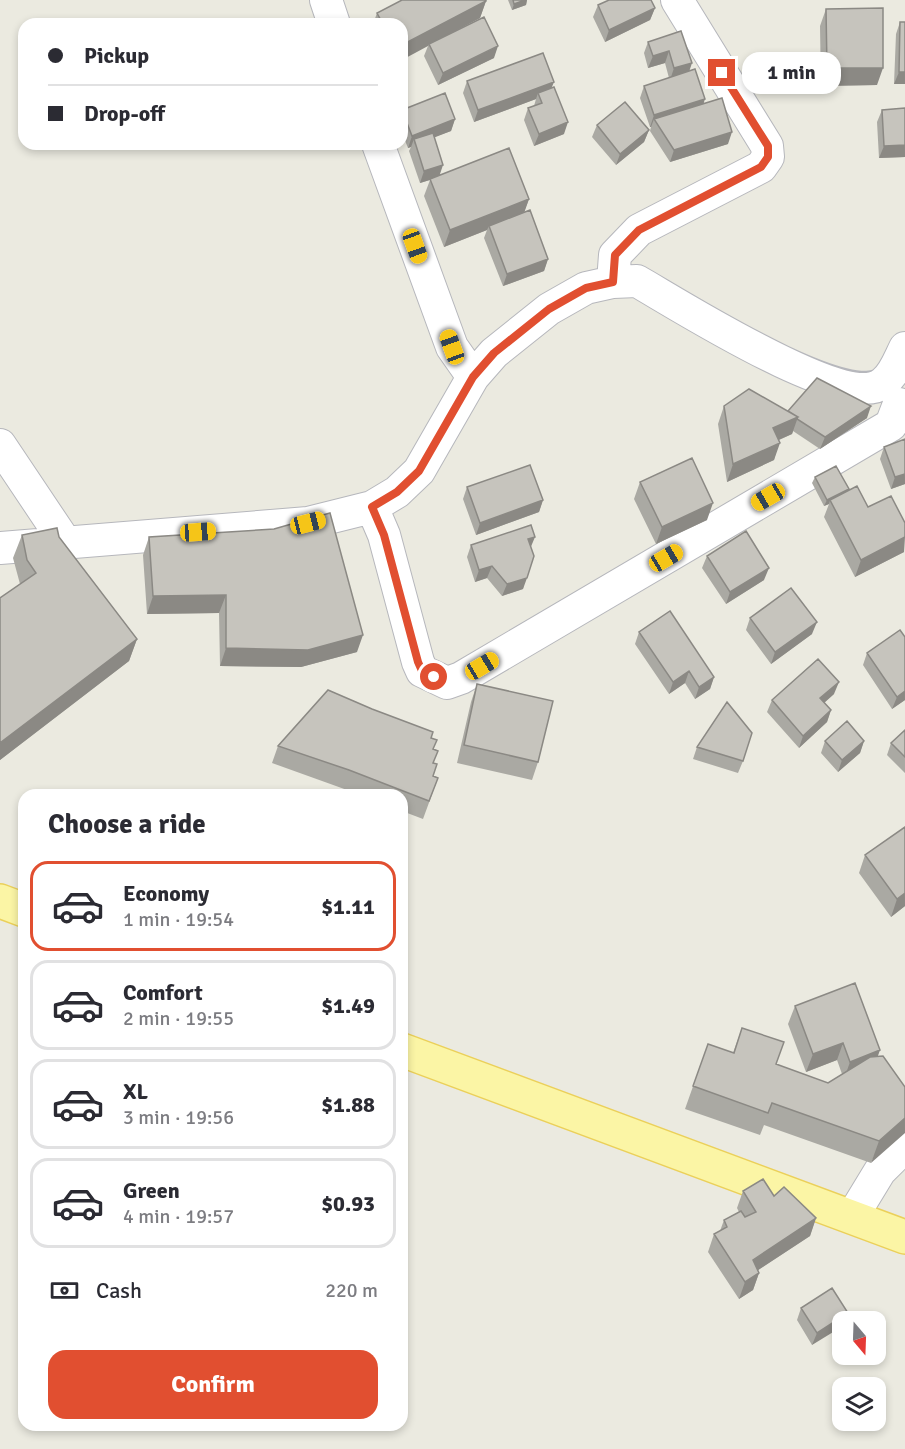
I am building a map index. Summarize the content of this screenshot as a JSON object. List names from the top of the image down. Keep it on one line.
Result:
{"north":"bottom","page":{"banner":["Pickup","Drop-off"],"bubble":"1 min","heading":"Choose a ride","list":[{"name":"Economy","note":"1 min · 19:54","value":"$1.11"},{"name":"Comfort","note":"2 min · 19:55","value":"$1.49"},{"name":"XL","note":"3 min · 19:56","value":"$1.88"},{"name":"Green","note":"4 min · 19:57","value":"$0.93"}],"pay":["Cash","220 m"],"buttons":"Confirm"}}
